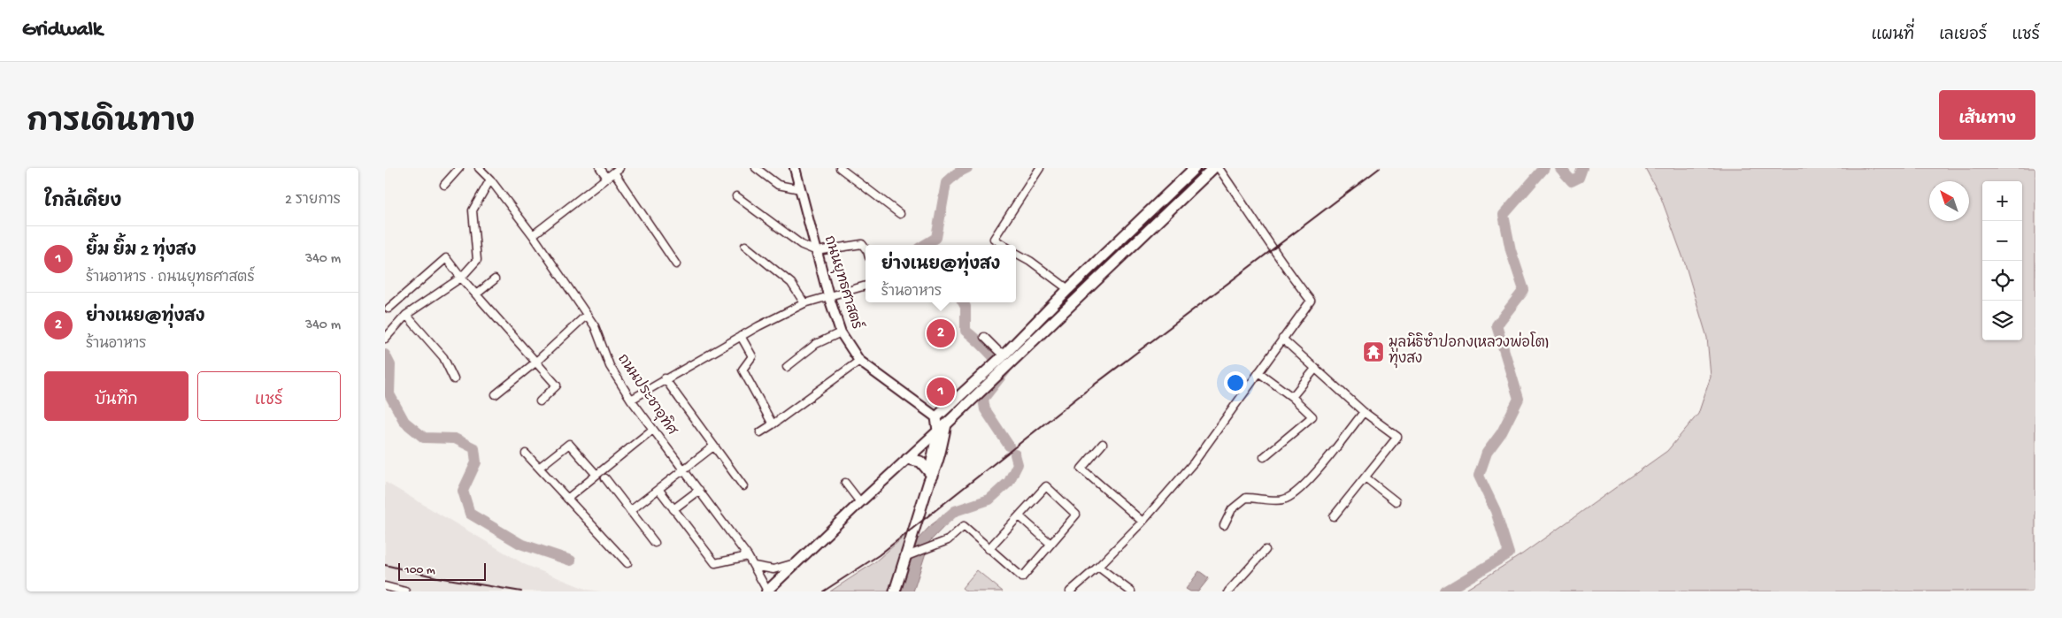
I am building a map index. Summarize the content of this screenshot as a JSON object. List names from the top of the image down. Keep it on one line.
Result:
{"streets":{"street":["ถนนยุทธศาสตร์","ถนนประชาอุทิศ"]},"places":{"temple":["มูลนิธิซำปอกง(หลวงพ่อโต) ทุ่งสง"]},"scale_bar":"100 m","north":"top left","page":{"header":"Gridwalk","nav":["แผนที่","เลเยอร์","แชร์"],"title":"การเดินทาง","buttons":["เส้นทาง",["บันทึก","แชร์"]],"heading":["ใกล้เคียง","2 รายการ"],"map_buttons":["+","−"],"list":[{"mark":"1","name":"ยิ้ม ยิ้ม 2 ทุ่งสง","note":"ร้านอาหาร · ถนนยุทธศาสตร์","value":"340 m"},{"mark":"2","name":"ย่างเนย@ทุ่งสง","note":"ร้านอาหาร","value":"340 m"}],"popup":["ย่างเนย@ทุ่งสง","ร้านอาหาร"],"pins":["2","1"],"scale":"100 m"}}
